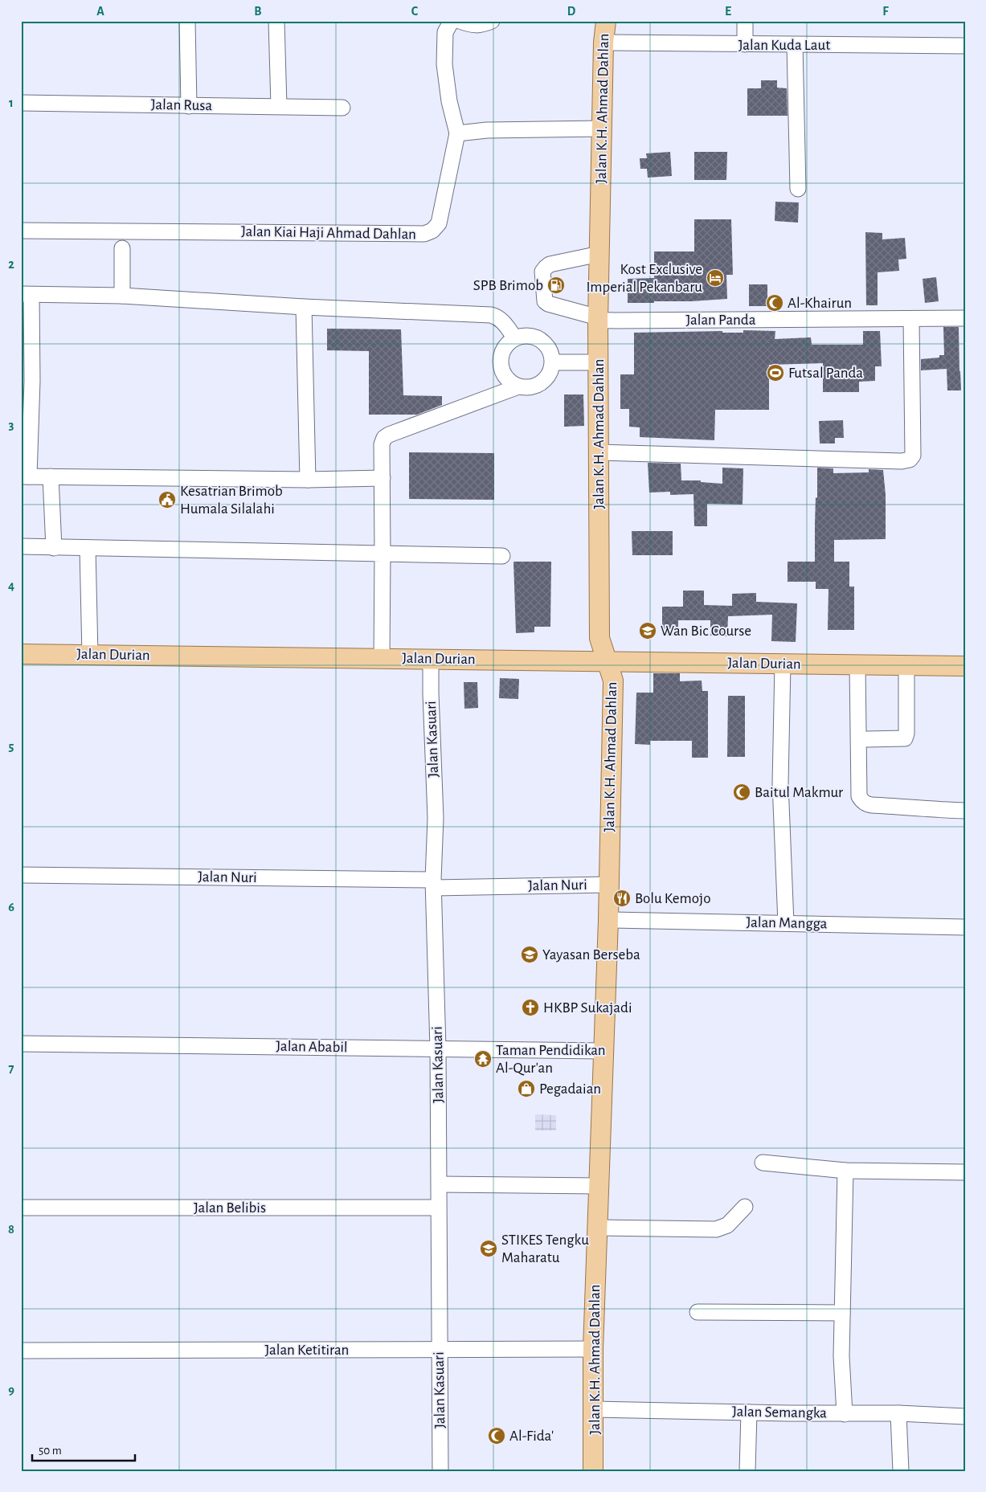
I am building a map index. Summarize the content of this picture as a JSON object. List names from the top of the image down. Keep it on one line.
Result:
{"streets":{"main road":["Jalan K.H. Ahmad Dahlan","Jalan Durian"],"street":["Jalan Kuda Laut","Jalan Rusa","Jalan Kiai Haji Ahmad Dahlan","Jalan Panda","Jalan Kasuari","Jalan Nuri","Jalan Mangga","Jalan Ababil","Jalan Belibis","Jalan Ketitiran","Jalan Semangka"]},"crossings":[["Jalan Kuda Laut","Jalan K.H. Ahmad Dahlan"],["Jalan K.H. Ahmad Dahlan","Jalan Panda"],["Jalan K.H. Ahmad Dahlan","Jalan Durian"],["Jalan K.H. Ahmad Dahlan","Jalan Nuri"],["Jalan K.H. Ahmad Dahlan","Jalan Mangga"],["Jalan K.H. Ahmad Dahlan","Jalan Ababil"],["Jalan K.H. Ahmad Dahlan","Jalan Ketitiran"],["Jalan K.H. Ahmad Dahlan","Jalan Semangka"],["Jalan Durian","Jalan Kasuari"],["Jalan Kasuari","Jalan Nuri"],["Jalan Kasuari","Jalan Ababil"],["Jalan Kasuari","Jalan Belibis"],["Jalan Kasuari","Jalan Ketitiran"]],"places":{"hotel":["Kost Exclusive Imperial Pekanbaru"],"fuel station":["SPB Brimob"],"mosque":["Al-Khairun","Baitul Makmur","Al-Fida'"],"sports":["Futsal Panda"],"public building":["Kesatrian Brimob Humala Silalahi"],"school or university":["Wan Bic Course","Yayasan Berseba","STIKES Tengku Maharatu"],"restaurant":["Bolu Kemojo"],"church":["HKBP Sukajadi"],"temple":["Taman Pendidikan Al-Qur'an"],"shop":["Pegadaian"]},"scale_bar":"50 m","grid":{"columns":["A","B","C","D","E","F"],"rows":["1","2","3","4","5","6","7","8","9"]}}
